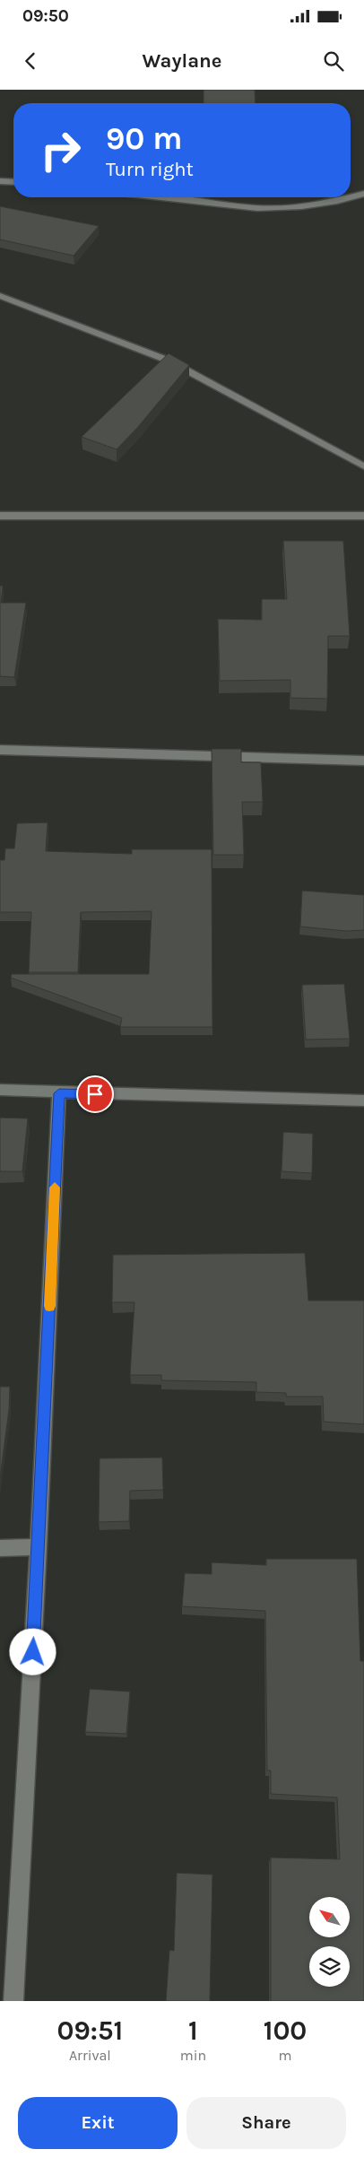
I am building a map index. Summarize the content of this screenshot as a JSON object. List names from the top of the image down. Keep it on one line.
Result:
{"north":"top left","page":{"status":"09:50","header":"Waylane","turn":["90 m","Turn right"],"eta":["09:51","Arrival","1","min","100","m"],"buttons":["Exit","Share"]}}
